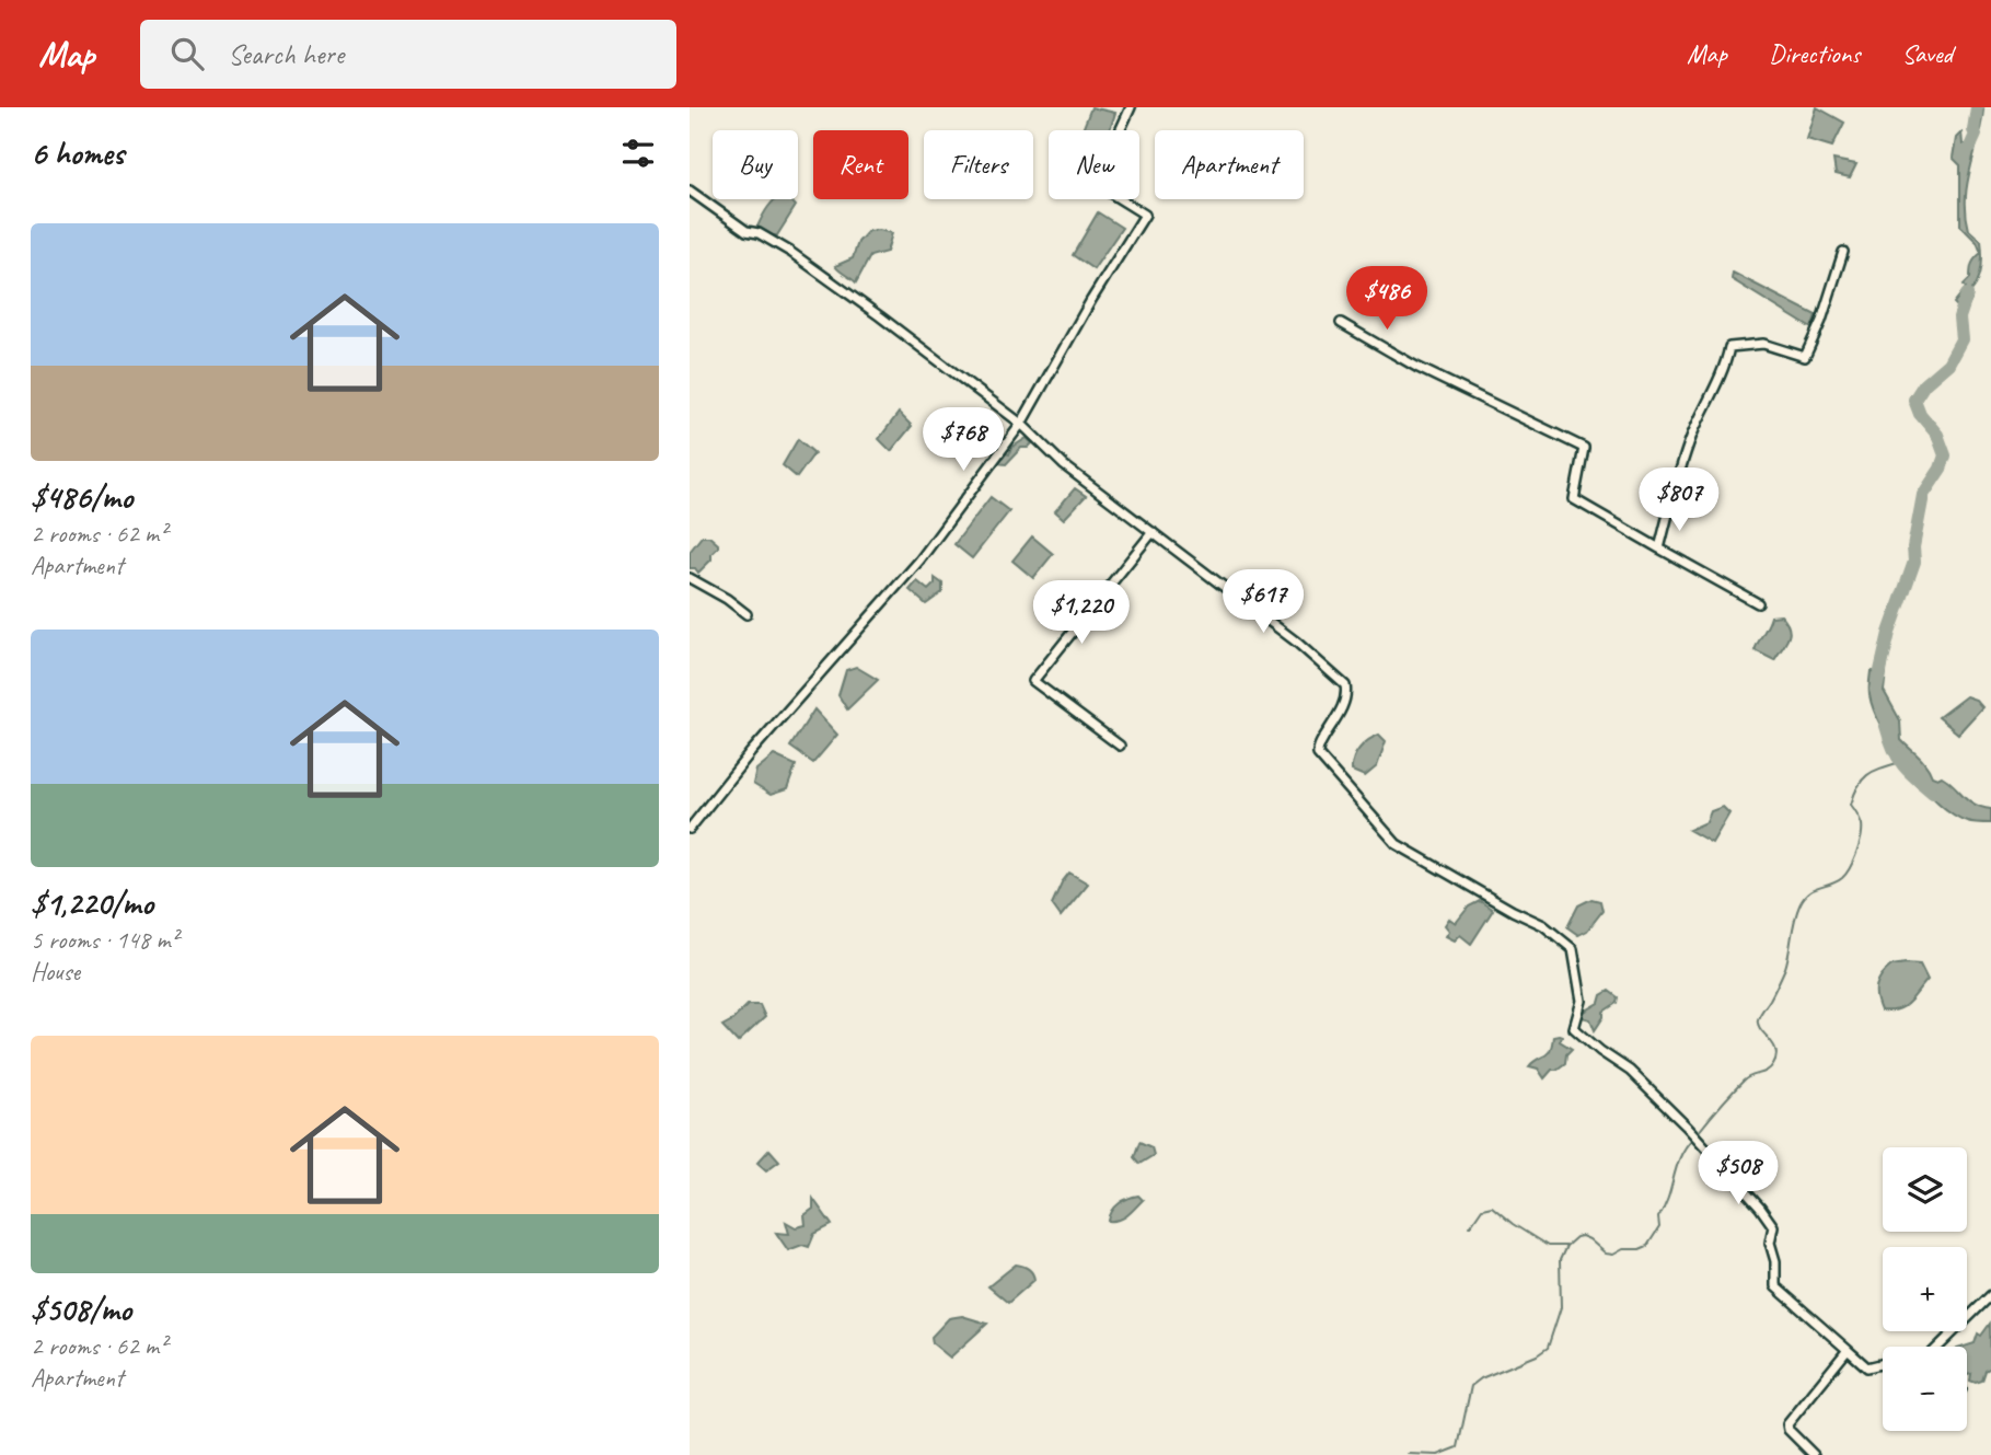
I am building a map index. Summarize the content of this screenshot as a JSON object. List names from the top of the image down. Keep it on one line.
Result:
{"page":{"header":"Map","search":"Search here","nav":["Map","Directions","Saved"],"heading":"6 homes","chip":["Buy","Rent","Filters","New","Apartment"],"list":[{"name":"$486/mo","note":"2 rooms · 62 m² · Apartment"},{"name":"$1,220/mo","note":"5 rooms · 148 m² · House"},{"name":"$508/mo","note":"2 rooms · 62 m² · Apartment"}],"price":["$486","$768","$807","$617","$1,220","$508"],"map_buttons":["+","−"]}}
